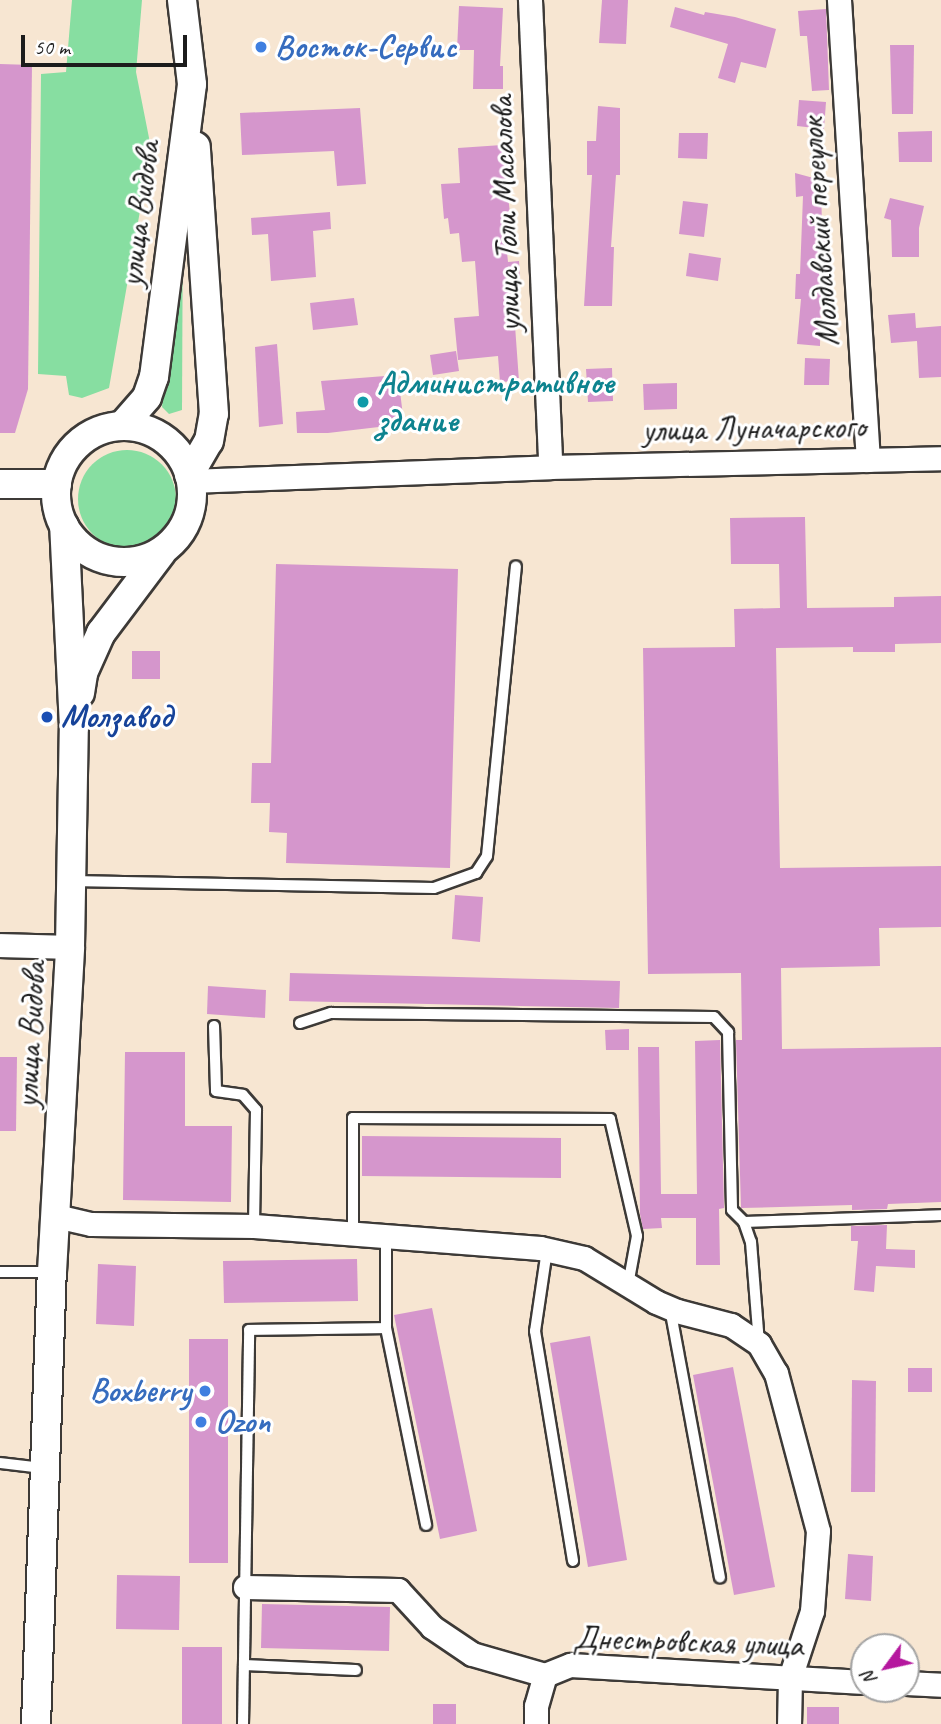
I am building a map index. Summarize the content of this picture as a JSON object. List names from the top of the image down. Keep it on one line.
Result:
{"streets":{"street":["улица Видова","улица Толи Масалова","Молдавский переулок","улица Луначарского","Днестровская улица"]},"crossings":[["улица Видова","улица Луначарского"],["улица Толи Масалова","улица Луначарского"],["Молдавский переулок","улица Луначарского"]],"places":["Восток-Сервис","Административное здание","Молзавод","Boxberry","Ozon"],"scale_bar":"50 m","north":"bottom left"}
